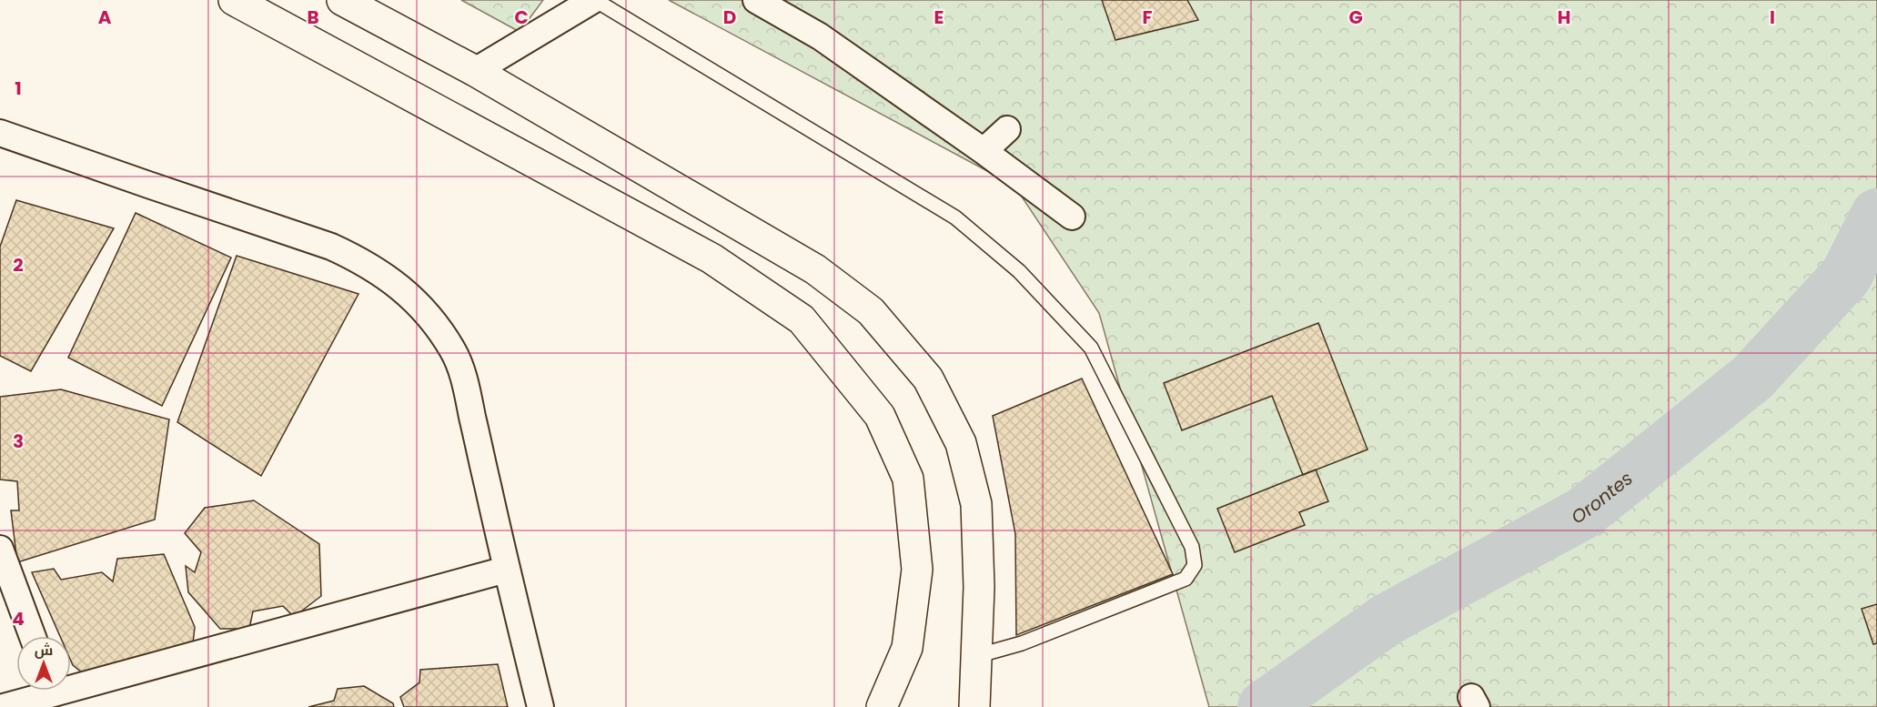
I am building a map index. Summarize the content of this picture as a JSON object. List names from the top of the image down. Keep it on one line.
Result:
{"water":["Orontes"],"north":"top","grid":{"columns":["A","B","C","D","E","F","G","H","I"],"rows":["1","2","3","4"]}}
